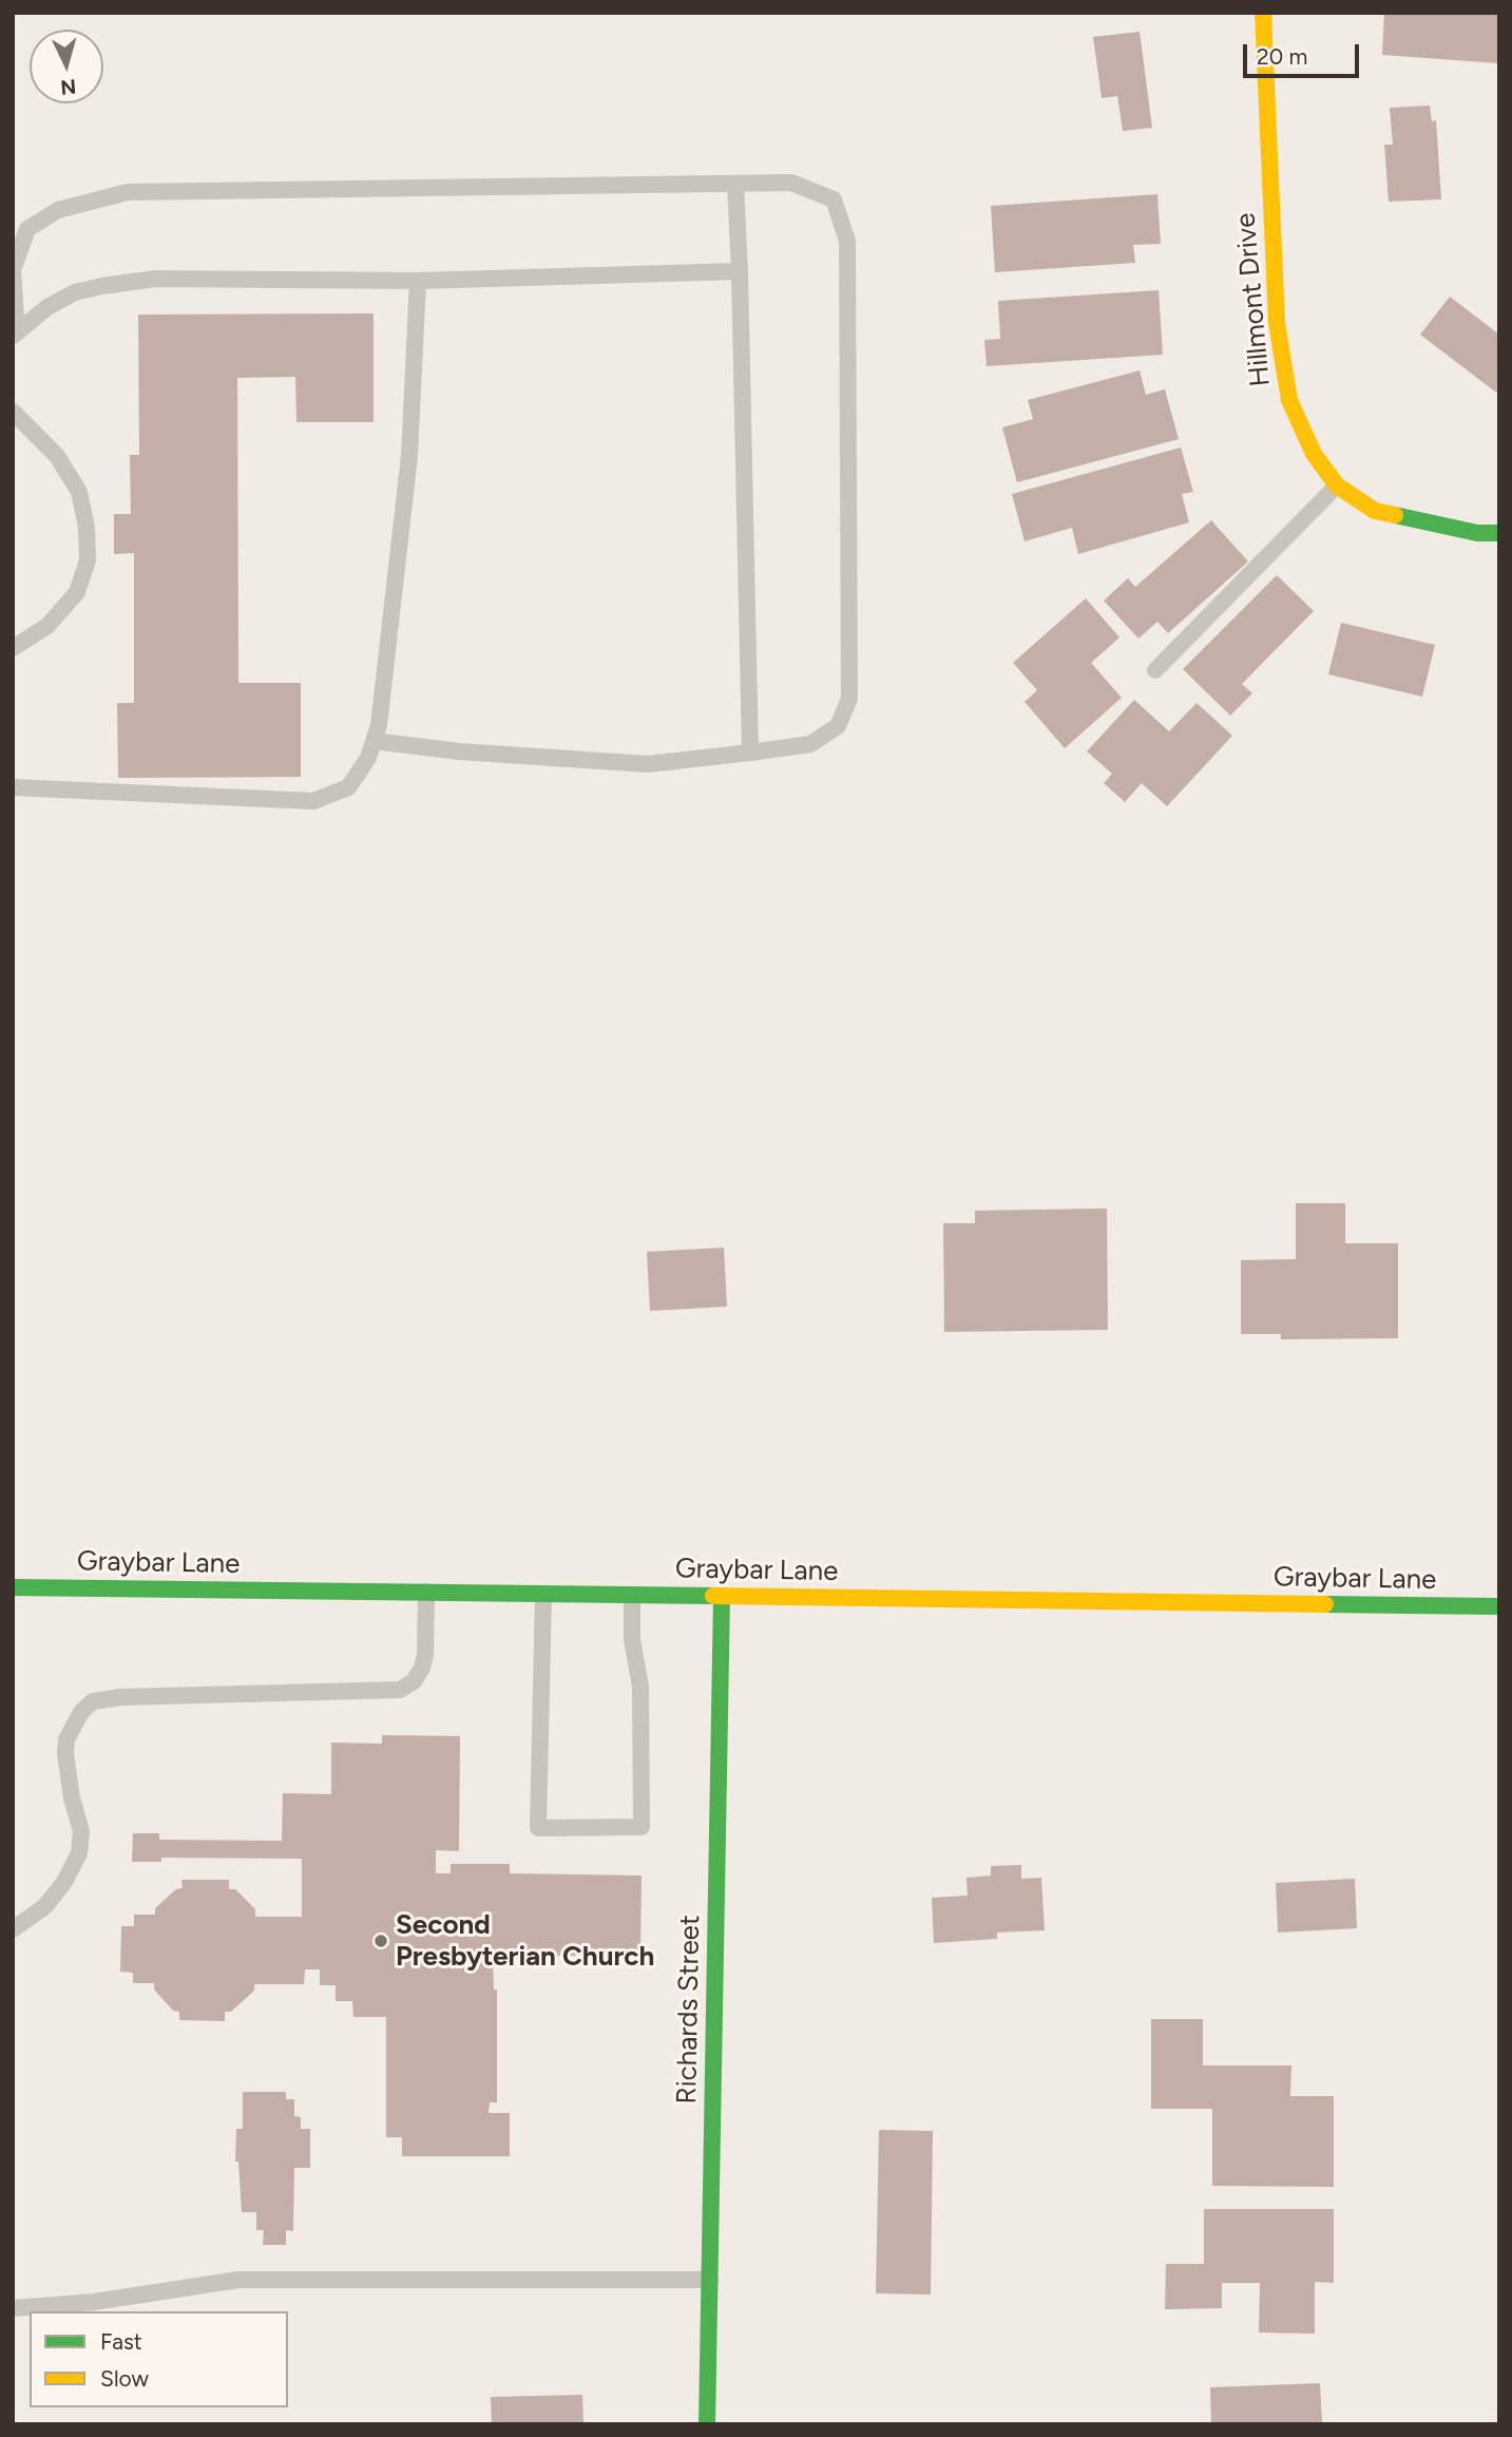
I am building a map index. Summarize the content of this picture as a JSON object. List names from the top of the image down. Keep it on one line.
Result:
{"streets":{"street":["Hillmont Drive","Graybar Lane","Richards Street"]},"crossings":[["Graybar Lane","Richards Street"]],"places":["Second Presbyterian Church"],"legend":["Fast","Slow"],"scale_bar":"20 m","north":"bottom"}
